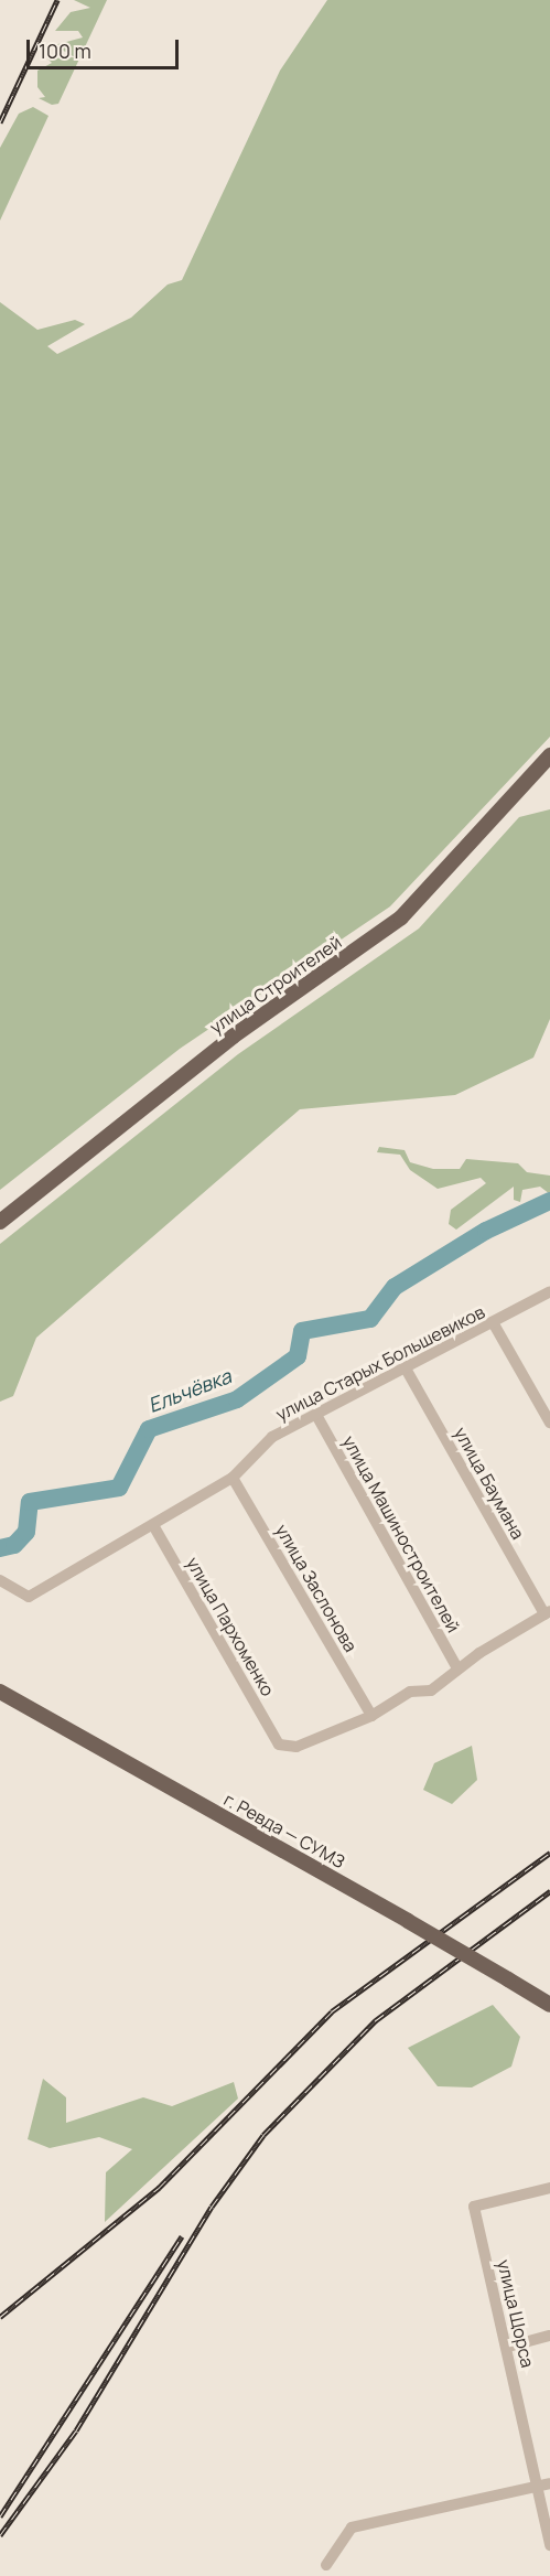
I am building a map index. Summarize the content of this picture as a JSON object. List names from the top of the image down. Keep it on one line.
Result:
{"streets":{"main road":["улица Строителей","г. Ревда — СУМЗ"],"street":["улица Старых Большевиков","улица Баумана","улица Машиностроителей","улица Заслонова","улица Пархоменко","улица Щорса"]},"crossings":[["улица Старых Большевиков","улица Баумана"],["улица Старых Большевиков","улица Машиностроителей"],["улица Старых Большевиков","улица Заслонова"],["улица Старых Большевиков","улица Пархоменко"],["улица Заслонова","улица Пархоменко"]],"water":["Ельчёвка"],"scale_bar":"100 m"}
